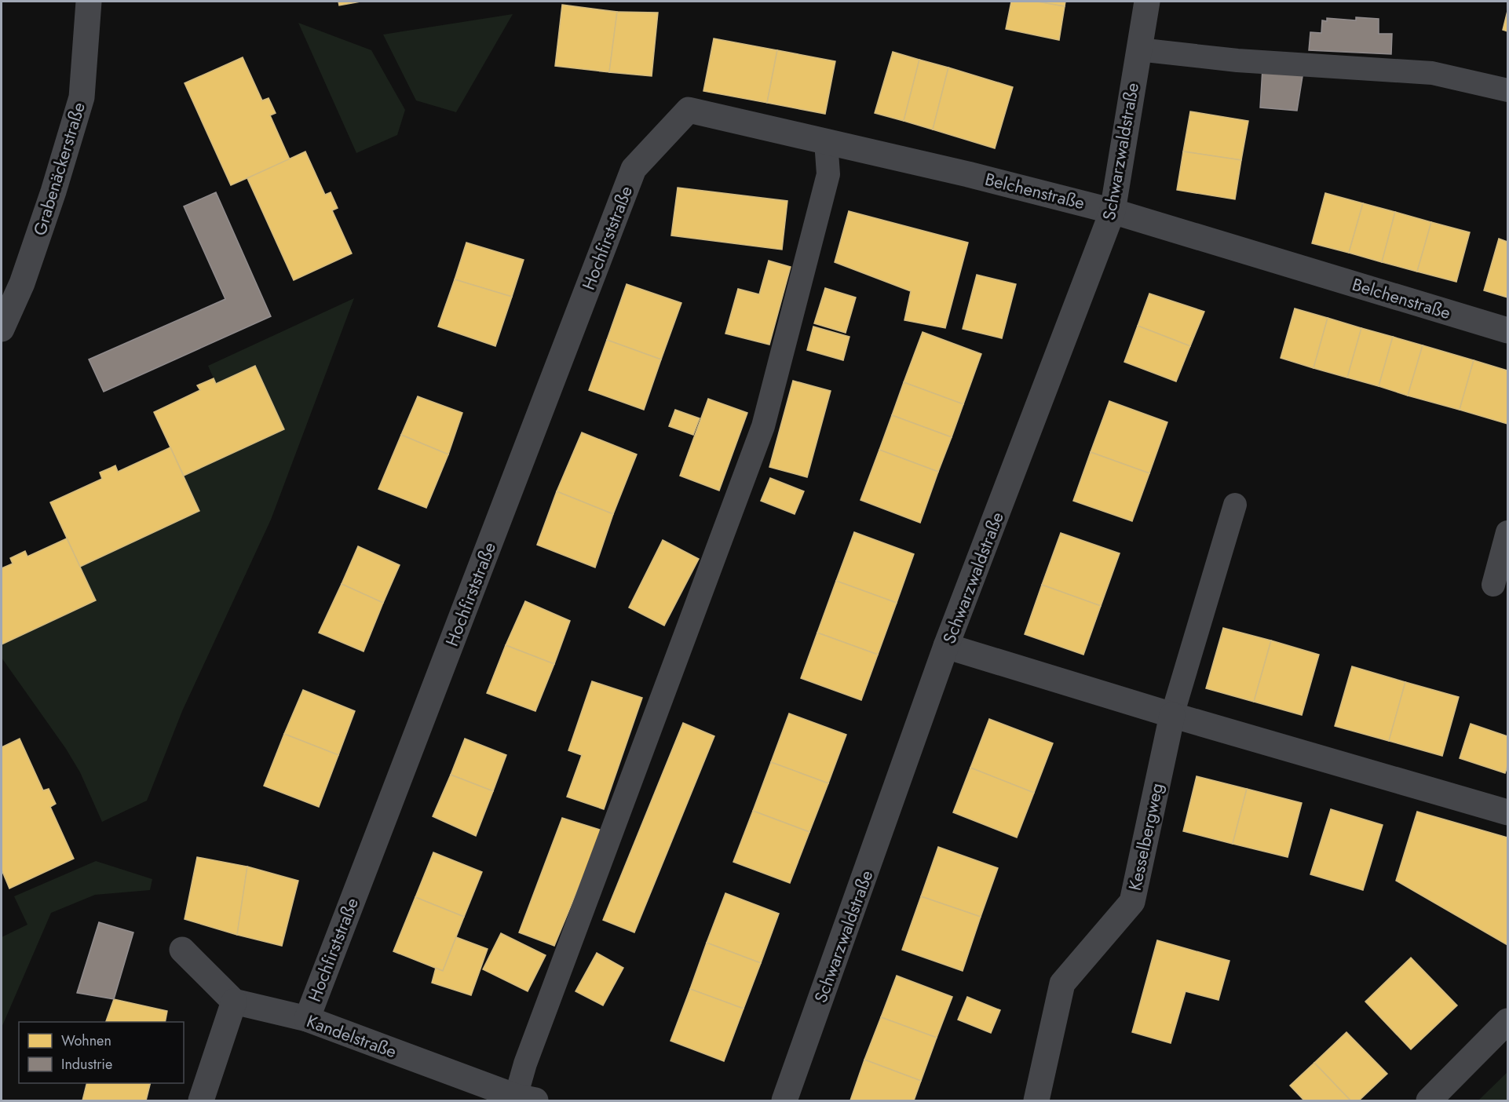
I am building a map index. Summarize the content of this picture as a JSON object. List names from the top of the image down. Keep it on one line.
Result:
{"streets":{"street":["Schwarzwaldstraße","Grabenäckerstraße","Belchenstraße","Hochfirststraße","Kesselbergweg","Kandelstraße"]},"crossings":[["Schwarzwaldstraße","Belchenstraße"],["Belchenstraße","Hochfirststraße"],["Hochfirststraße","Kandelstraße"]],"legend":["Wohnen","Industrie"]}
